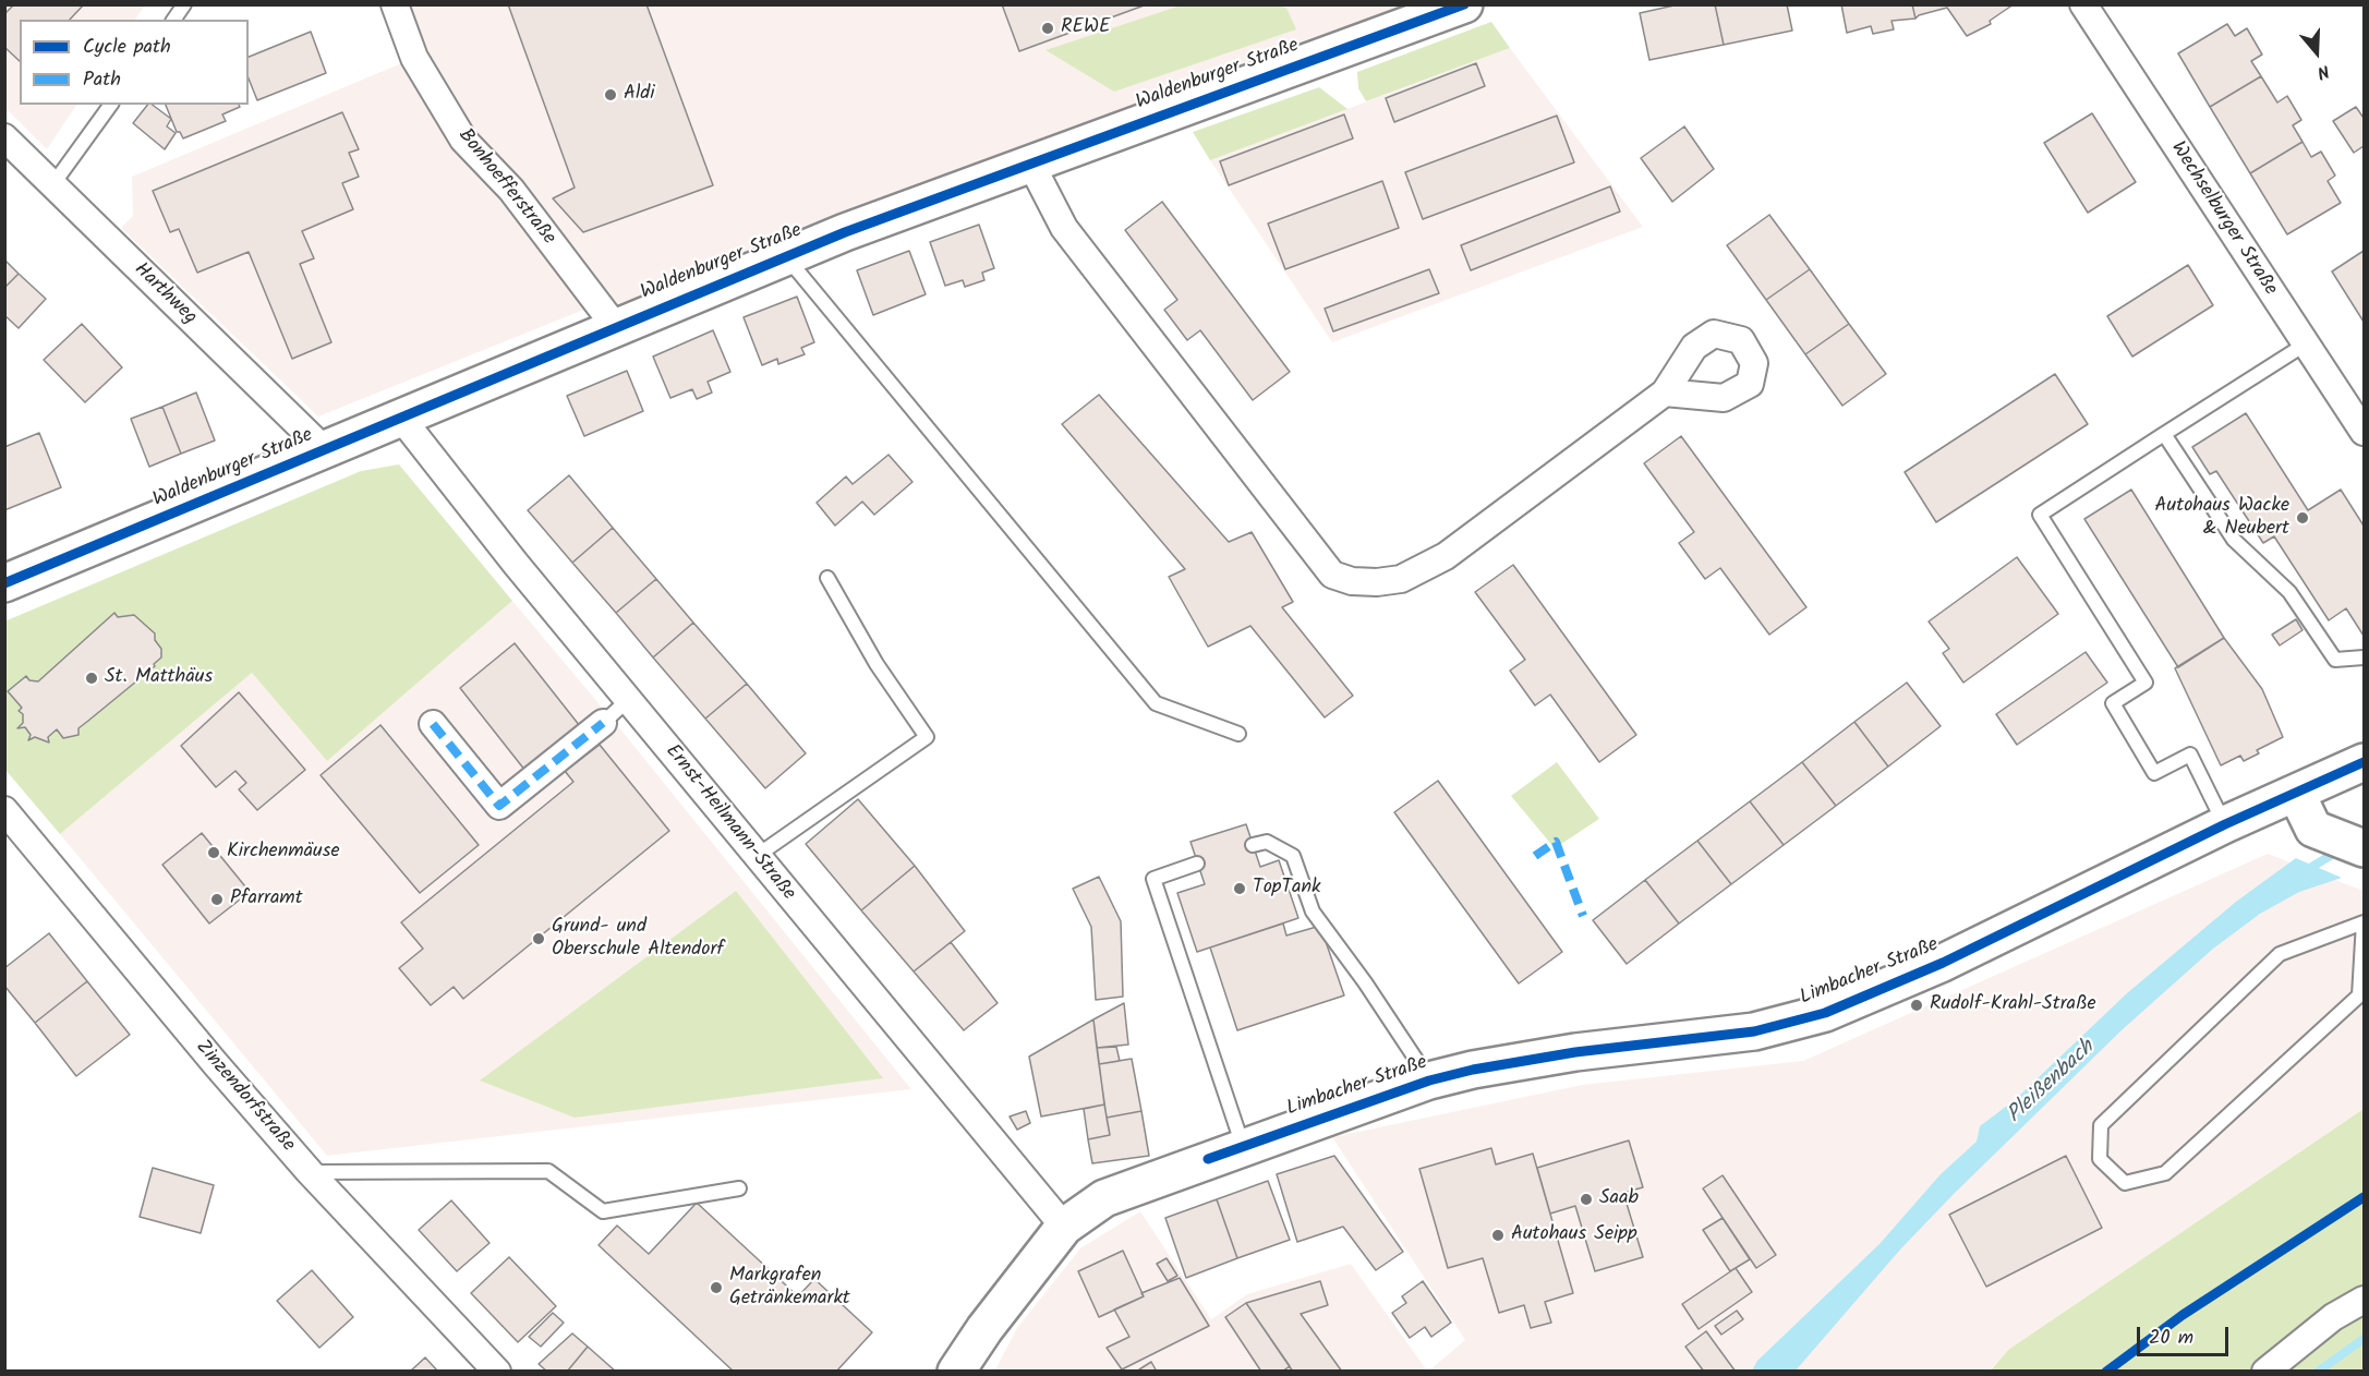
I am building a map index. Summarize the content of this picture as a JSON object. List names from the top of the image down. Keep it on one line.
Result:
{"streets":{"street":["Waldenburger Straße","Bonhoefferstraße","Wechselburger Straße","Harthweg","Ernst-Heilmann-Straße","Limbacher Straße","Zinzendorfstraße"]},"crossings":[["Waldenburger Straße","Bonhoefferstraße"],["Waldenburger Straße","Harthweg"],["Waldenburger Straße","Ernst-Heilmann-Straße"],["Ernst-Heilmann-Straße","Limbacher Straße"]],"water":["Pleißenbach"],"places":["REWE","Aldi","Autohaus Wacke & Neubert","St. Matthäus","Kirchenmäuse","TopTank","Pfarramt","Grund- und Oberschule Altendorf","Rudolf-Krahl-Straße","Saab","Autohaus Seipp","Markgrafen Getränkemarkt"],"legend":["Cycle path","Path"],"scale_bar":"20 m","north":"bottom"}
